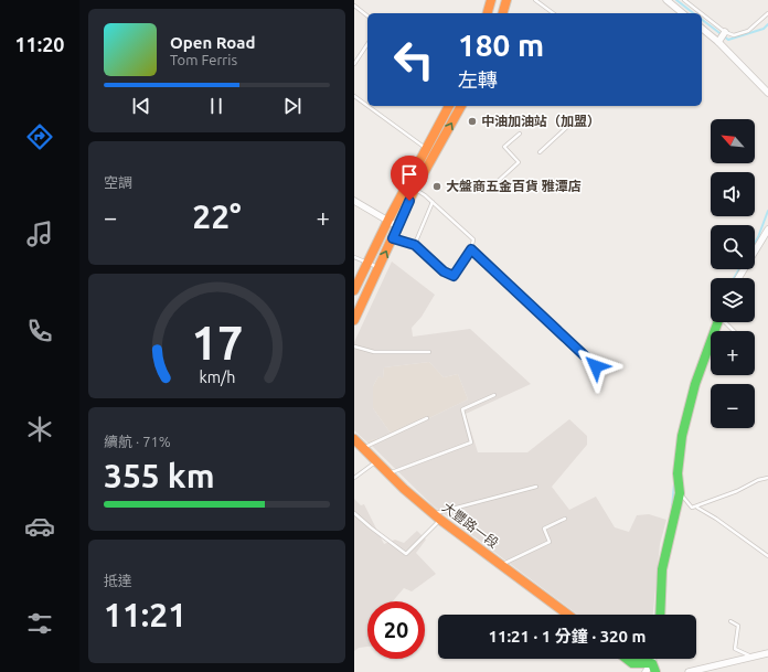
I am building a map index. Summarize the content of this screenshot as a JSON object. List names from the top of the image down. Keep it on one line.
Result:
{"streets":{"street":["大豐路一段"]},"places":["中油加油站（加盟）","大盤商五金百貨 雅潭店"],"north":"top left","page":{"tabs":"11:20","turn":["180 m","左轉"],"song":["Open Road","Tom Ferris"],"map_buttons":["+","−"],"tile":["空調",["續航 · 71%","355 km"],["抵達","11:21"]],"heat":["−","22°","+"],"limit":"20","trip":"11:21 · 1 分鐘 · 320 m","gauge":["17","km/h"]}}
